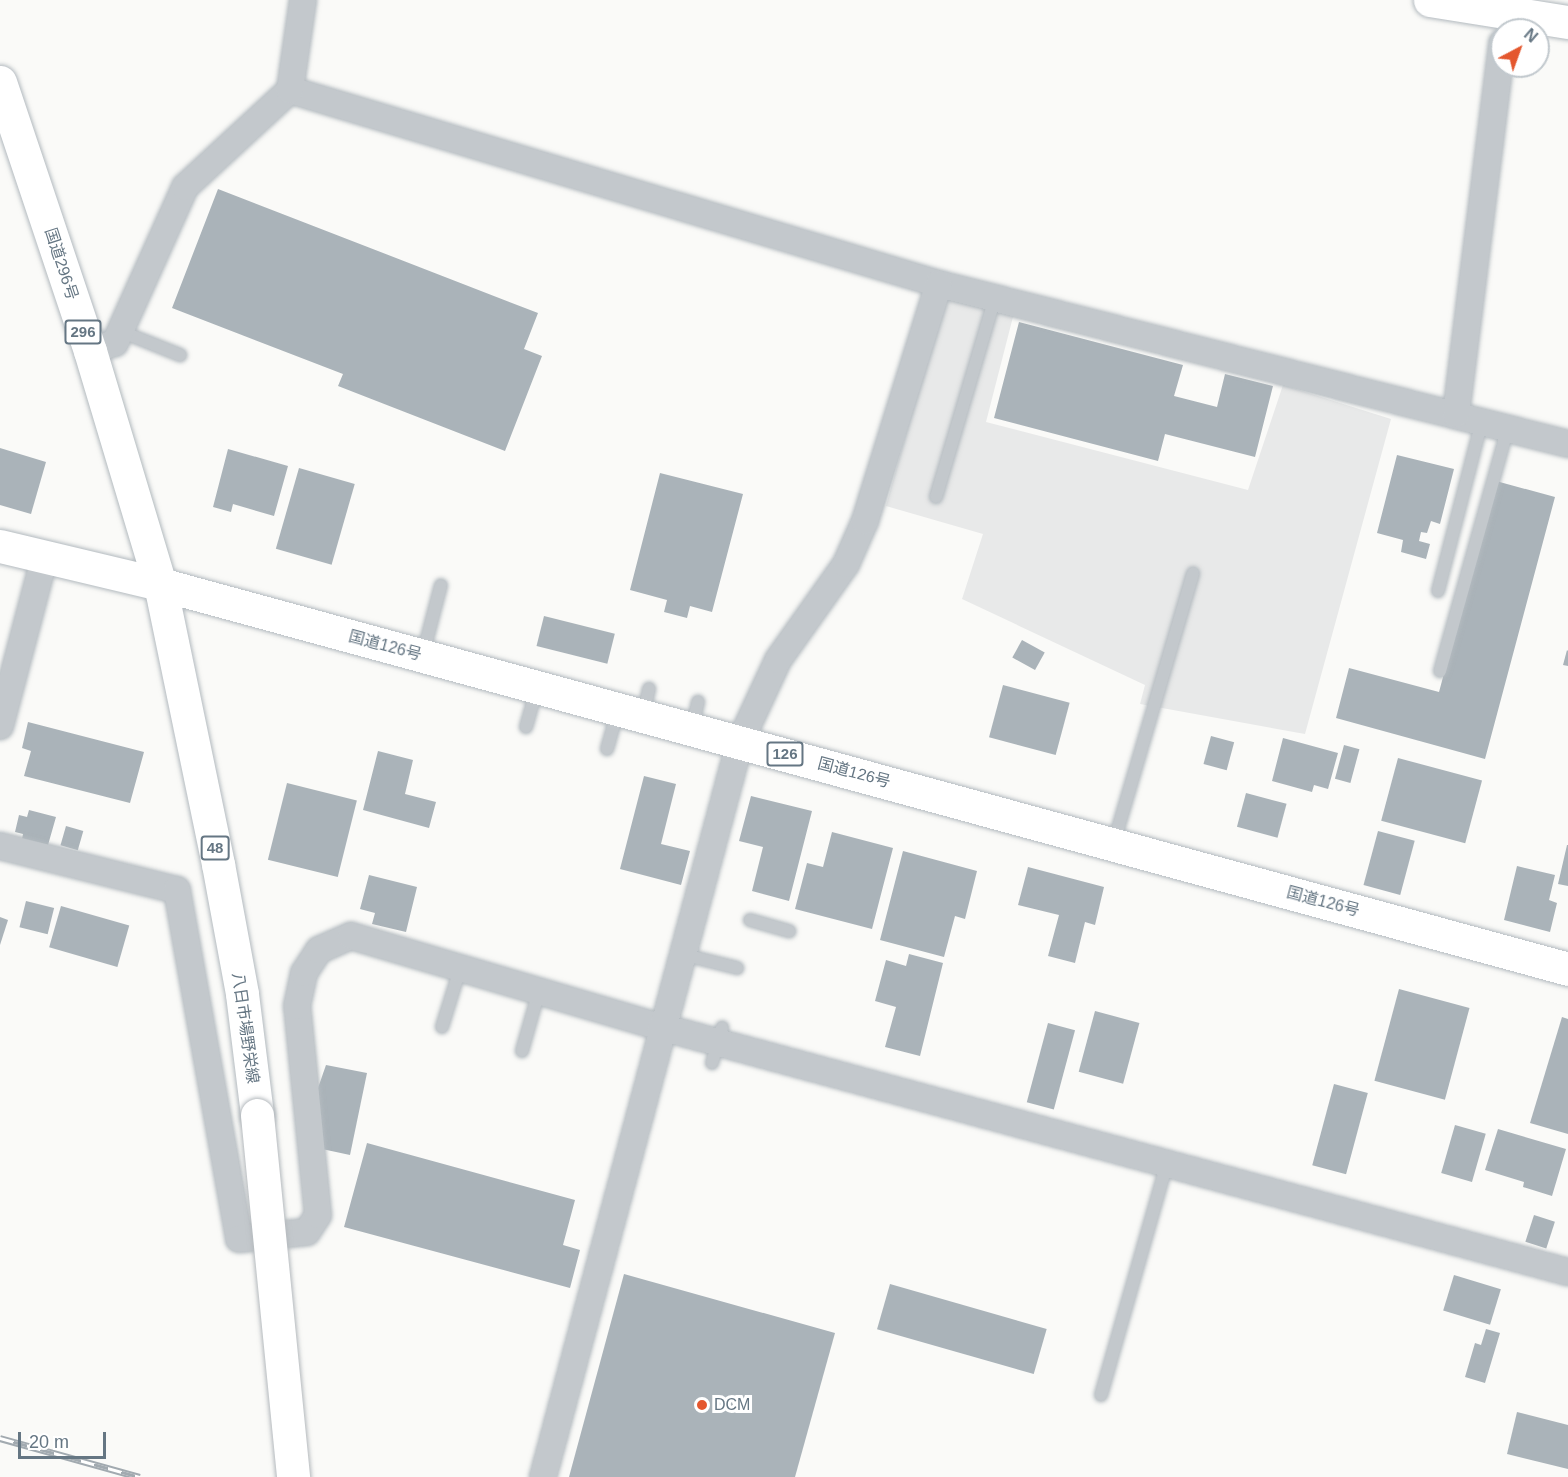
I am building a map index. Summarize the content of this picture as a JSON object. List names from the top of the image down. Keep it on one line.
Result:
{"streets":{"main road":["国道296号","296","国道126号","126","48","八日市場野栄線"]},"crossings":[["国道296号","国道126号"],["国道296号","八日市場野栄線"],["国道126号","八日市場野栄線"]],"places":["DCM"],"scale_bar":"20 m","north":"top right"}
